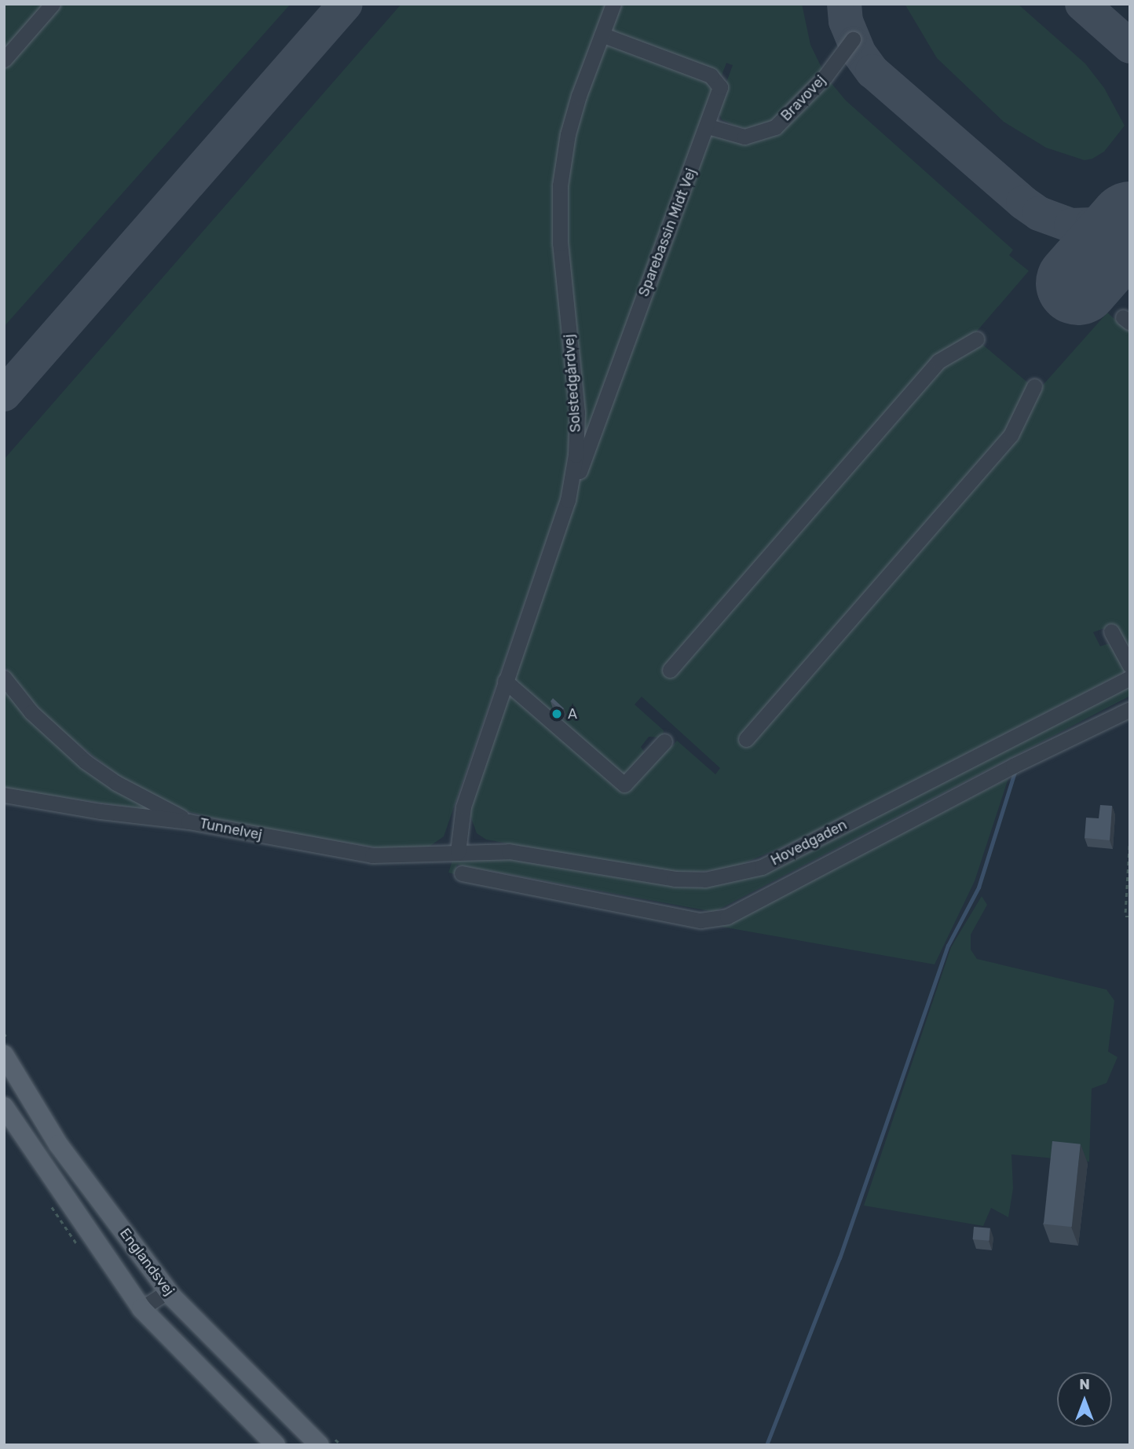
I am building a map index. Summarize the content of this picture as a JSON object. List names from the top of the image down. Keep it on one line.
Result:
{"streets":{"main road":["Englandsvej"],"lane":["Bravovej","Sparebassin Midt Vej","Solstedgårdvej","Tunnelvej","Hovedgaden"]},"crossings":[["Bravovej","Sparebassin Midt Vej"],["Sparebassin Midt Vej","Solstedgårdvej"],["Solstedgårdvej","Tunnelvej"],["Solstedgårdvej","Hovedgaden"],["Tunnelvej","Hovedgaden"]],"places":["A"],"north":"top"}
